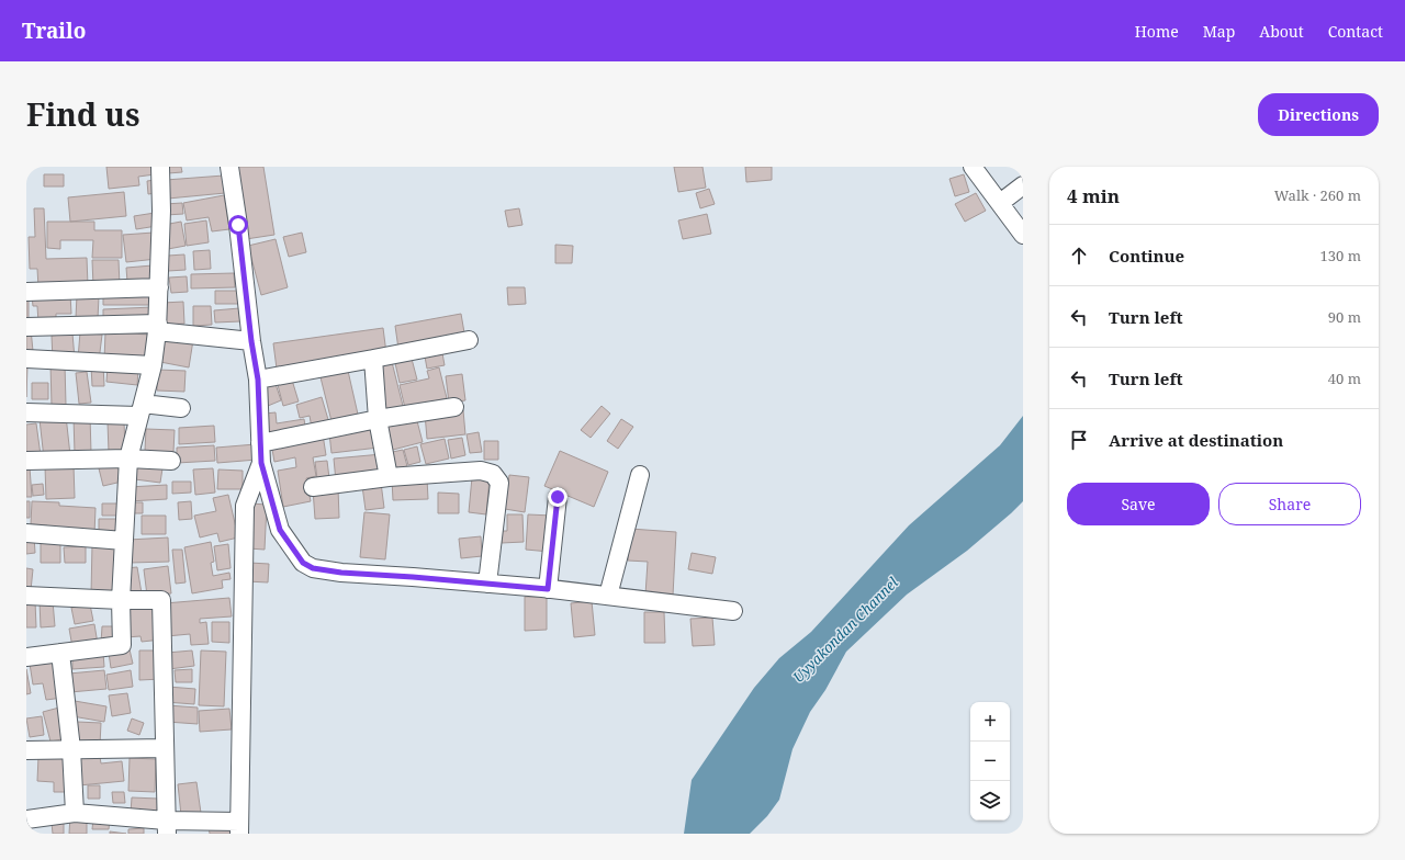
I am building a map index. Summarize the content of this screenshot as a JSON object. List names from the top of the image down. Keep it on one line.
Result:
{"water":["Uyyakondan Channel"],"page":{"header":"Trailo","nav":["Home","Map","About","Contact"],"title":"Find us","buttons":["Directions",["Save","Share"]],"heading":["4 min","Walk · 260 m"],"list":[["Continue","130 m"],["Turn left","90 m"],["Turn left","40 m"],"Arrive at destination"],"map_buttons":["+","−"]}}
